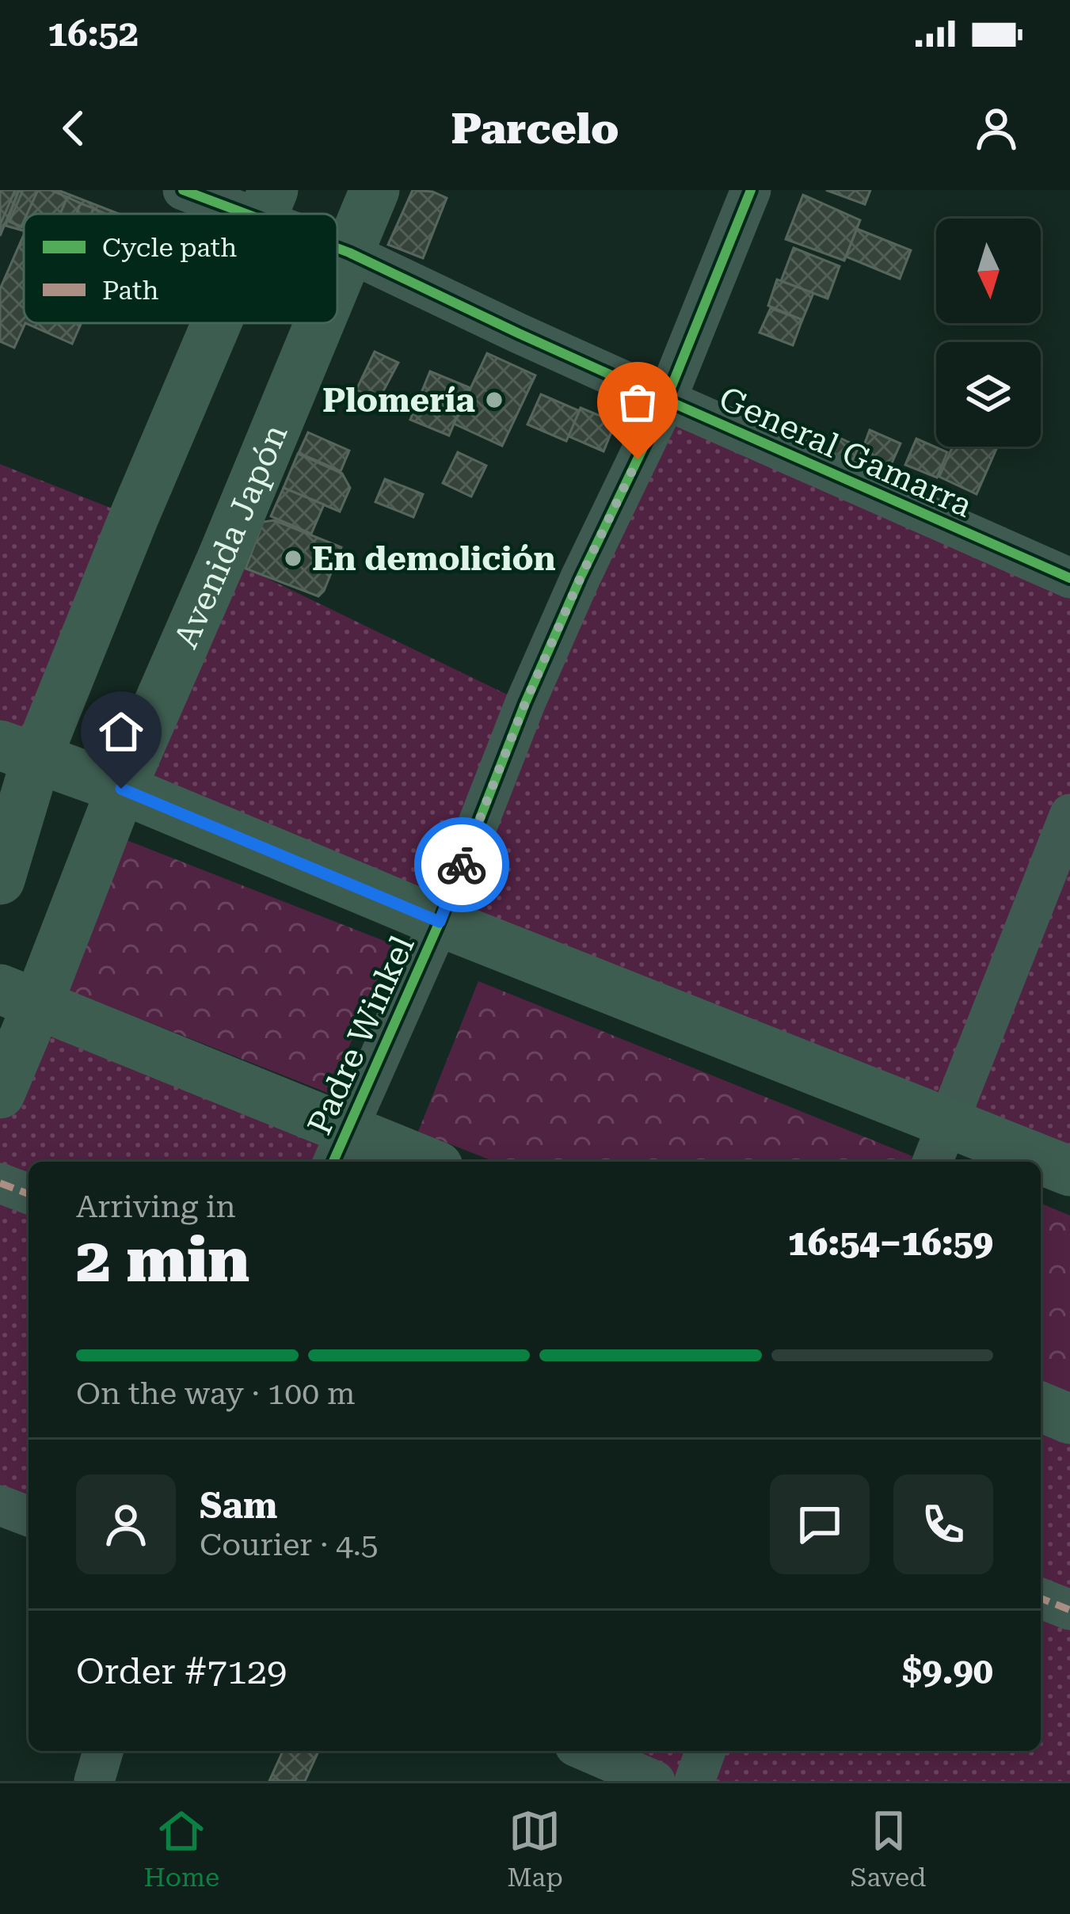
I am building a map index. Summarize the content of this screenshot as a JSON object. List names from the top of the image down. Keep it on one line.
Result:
{"streets":{"main road":["Avenida Japón"],"street":["General Gamarra","Padre Winkel"]},"crossings":[["General Gamarra","Avenida Japón"],["General Gamarra","Padre Winkel"]],"places":["Plomería","En demolición"],"legend":["Cycle path","Path"],"north":"bottom","page":{"status":"16:52","header":"Parcelo","heading":["2 min","Arriving in","16:54–16:59"],"panel":["Sam","Courier · 4.5","Order #7129","$9.90"],"bar":"On the way · 100 m","tabs":["Home","Map","Saved"]}}
